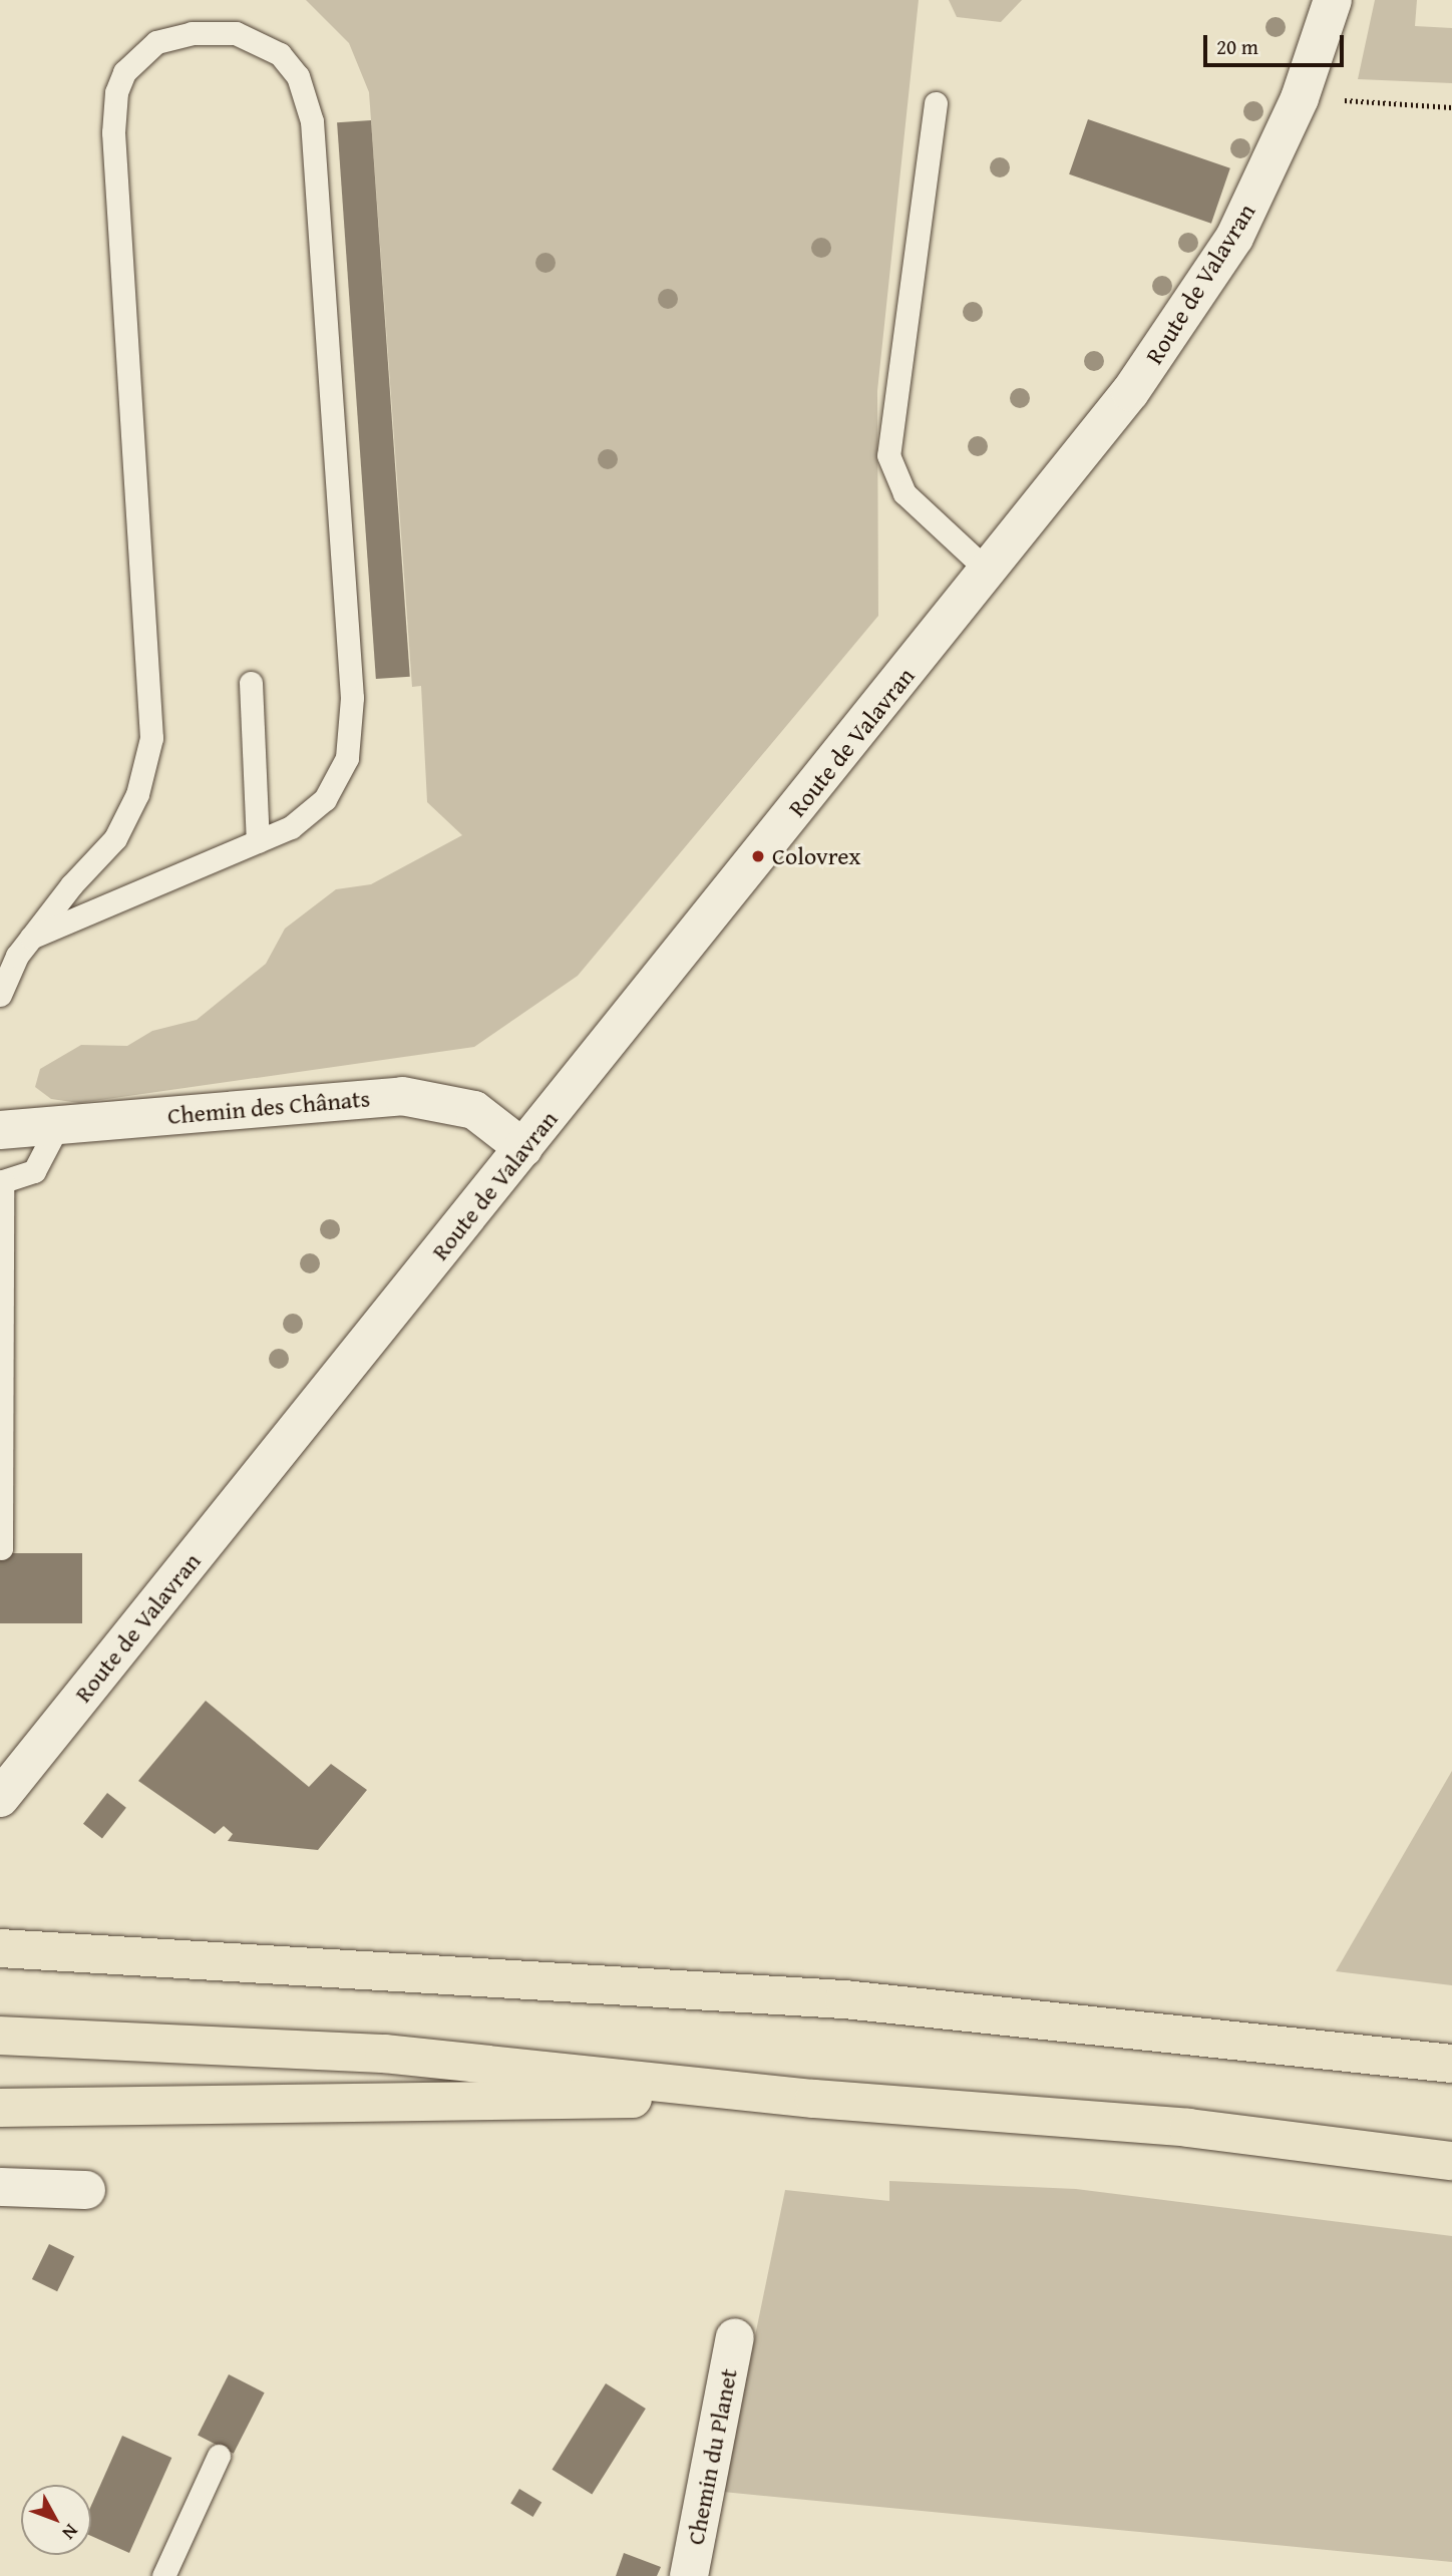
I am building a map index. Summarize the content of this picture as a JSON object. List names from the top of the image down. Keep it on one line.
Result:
{"streets":{"street":["Route de Valavran","Chemin des Chânats","Chemin du Planet"]},"crossings":[["Route de Valavran","Chemin des Chânats"]],"places":["Colovrex"],"scale_bar":"20 m","north":"bottom right"}
